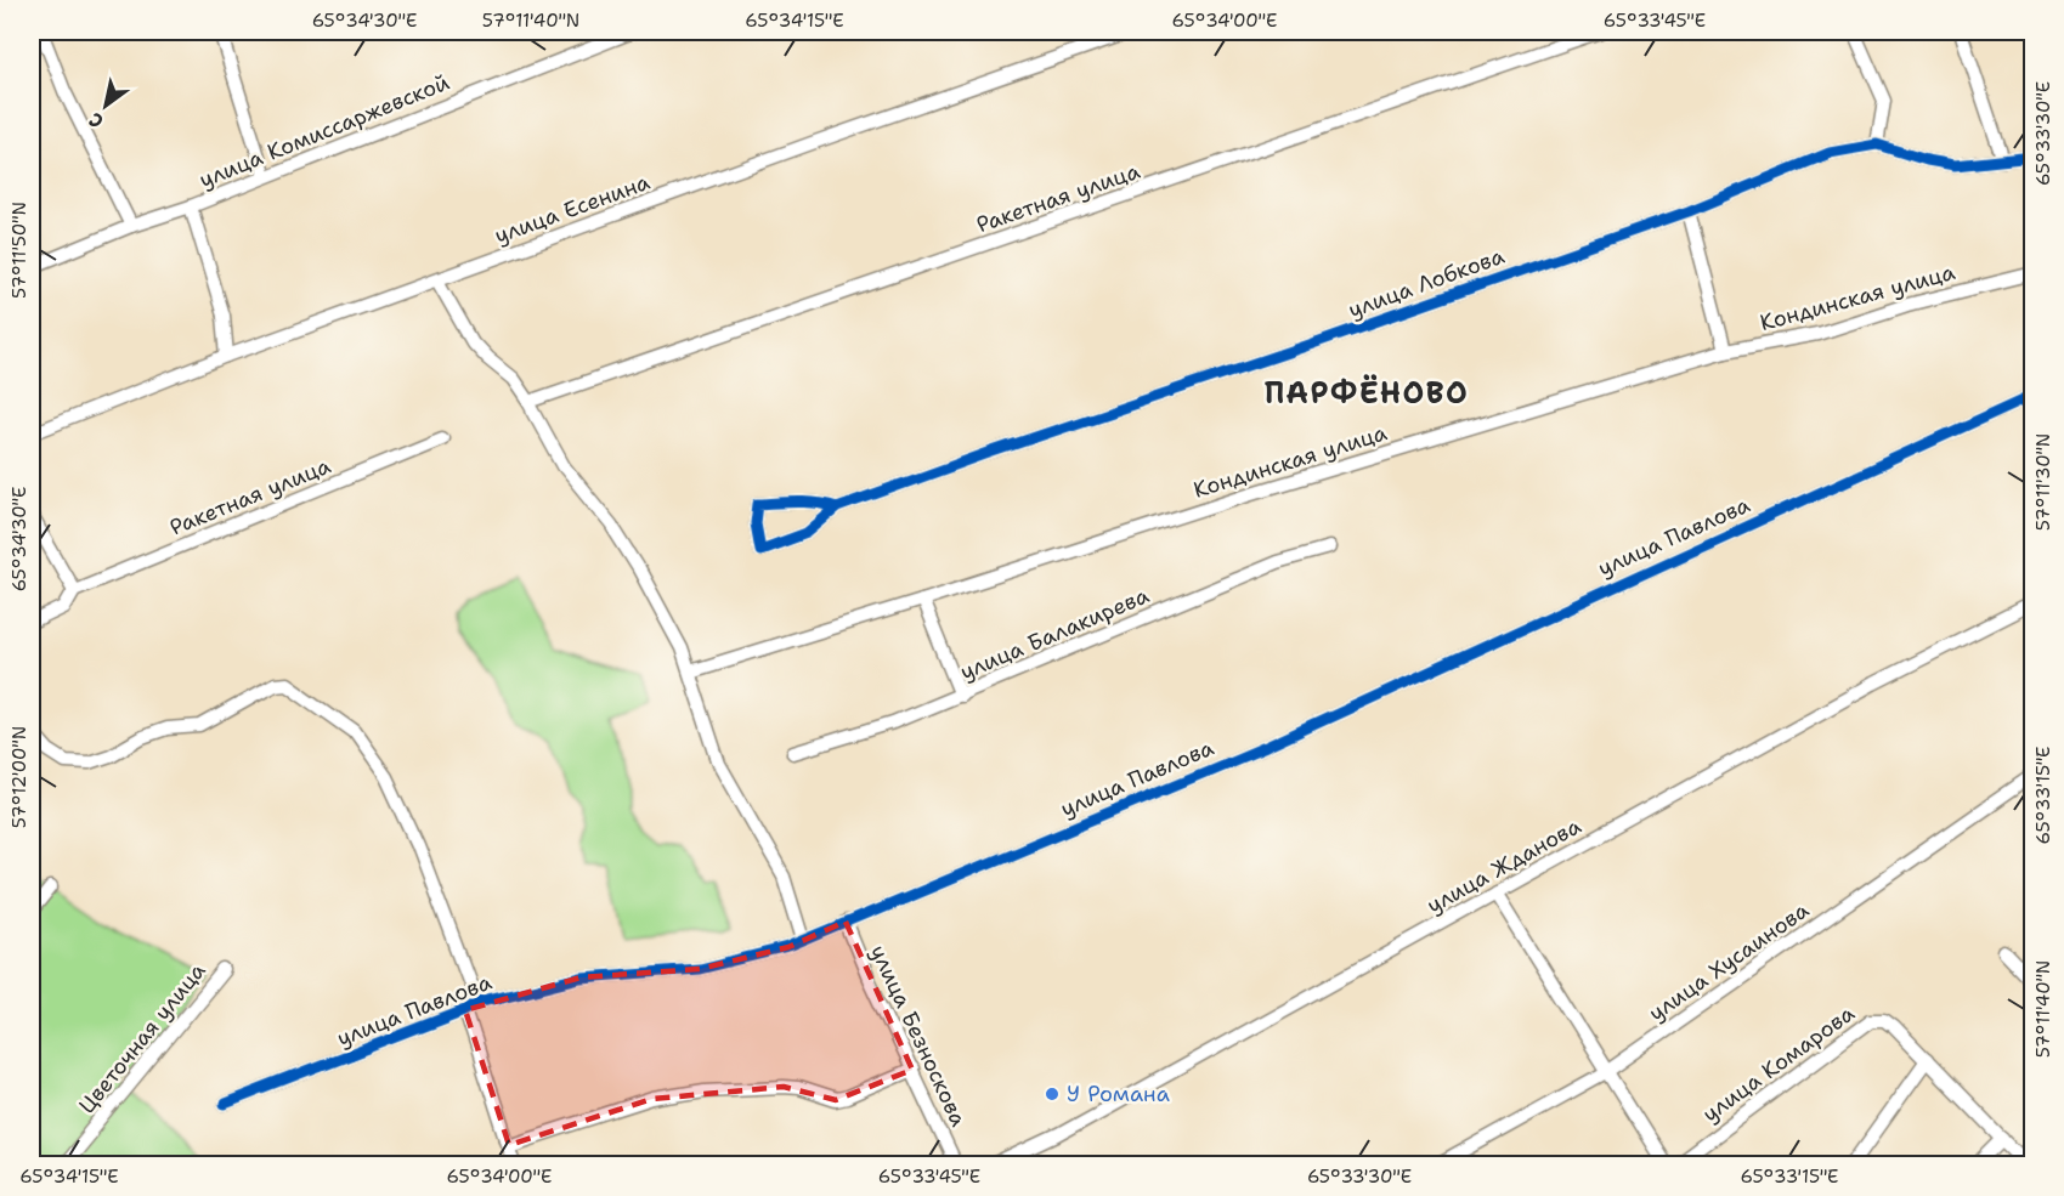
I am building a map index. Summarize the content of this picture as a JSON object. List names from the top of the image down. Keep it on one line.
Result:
{"streets":{"street":["улица Комиссаржевской","Ракетная улица","улица Есенина","улица Лобкова","Кондинская улица","улица Павлова","улица Балакирева","улица Жданова","улица Хусаинова","улица Безноскова","Цветочная улица","улица Комарова"]},"crossings":[["улица Павлова","улица Безноскова"]],"districts":["ПАРФЁНОВО"],"places":["У Романа"],"north":"bottom left","coordinates":["65°34'30\"E","57°11'40\"N","65°34'15\"E","65°34'00\"E","65°33'45\"E","65°33'30\"E","57°11'50\"N","57°11'30\"N","57°12'00\"N","65°33'15\"E"]}
